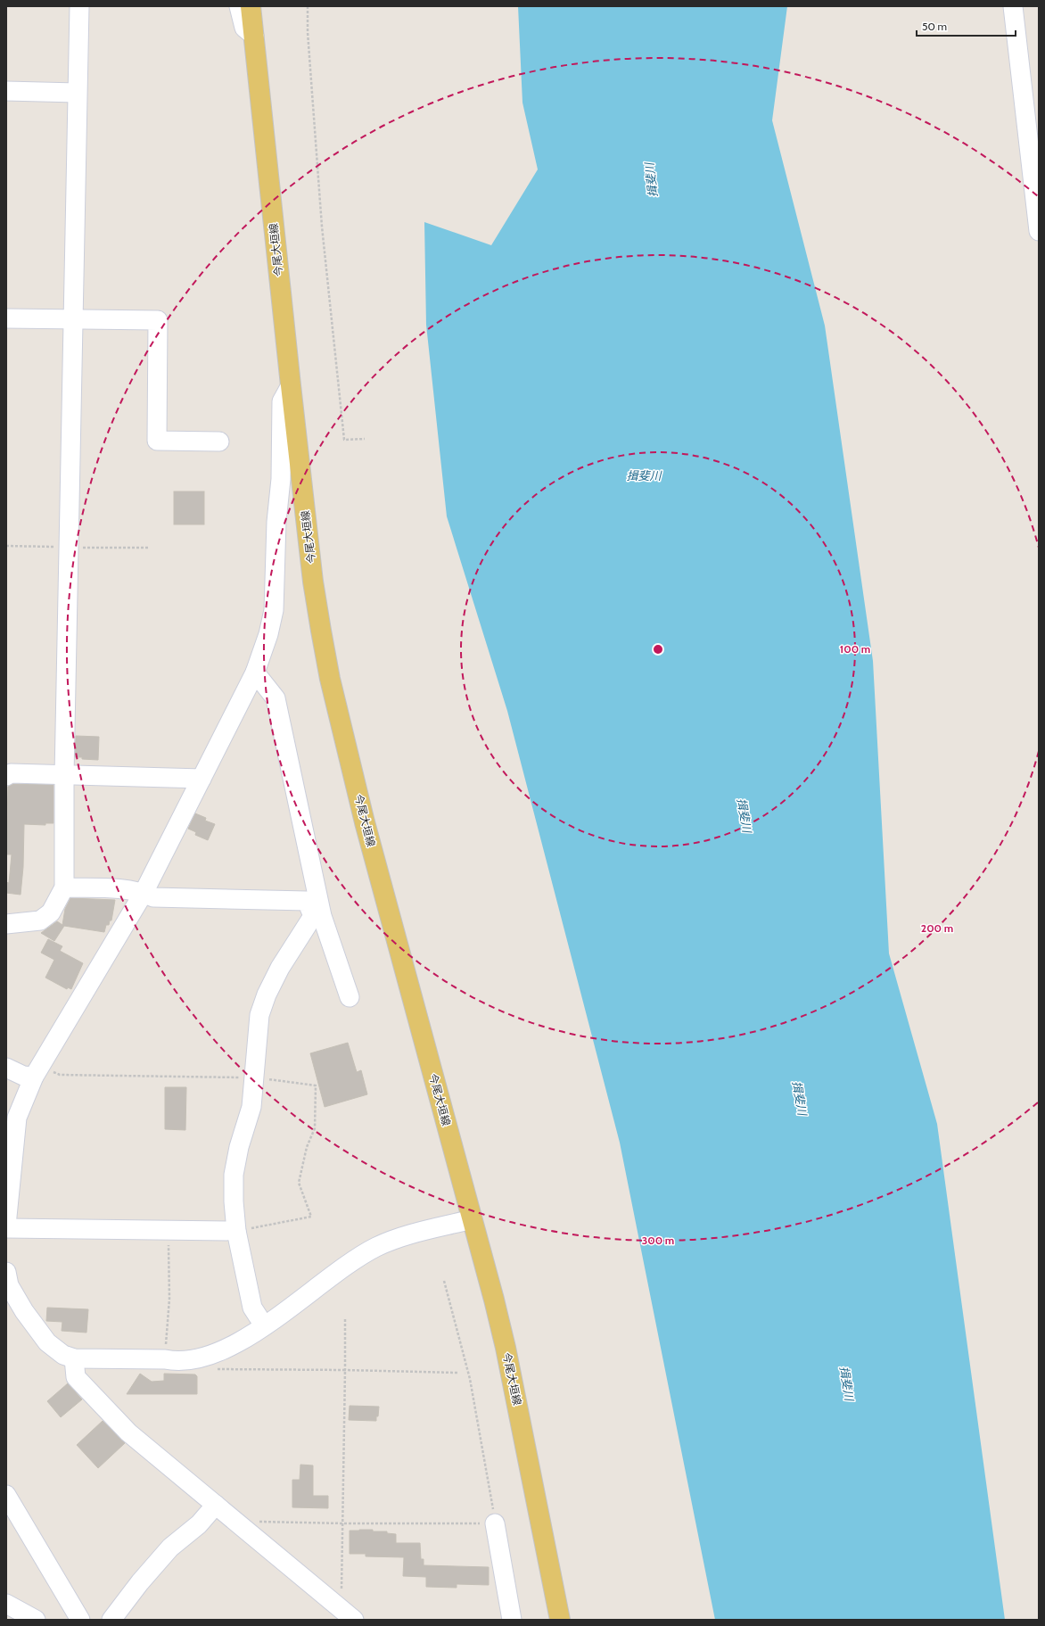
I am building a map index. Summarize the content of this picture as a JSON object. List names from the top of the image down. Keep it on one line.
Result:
{"streets":{"main road":["今尾大垣線"]},"water":["揖斐川"],"scale_bar":"50 m","rings":["100 m","200 m","300 m"]}
